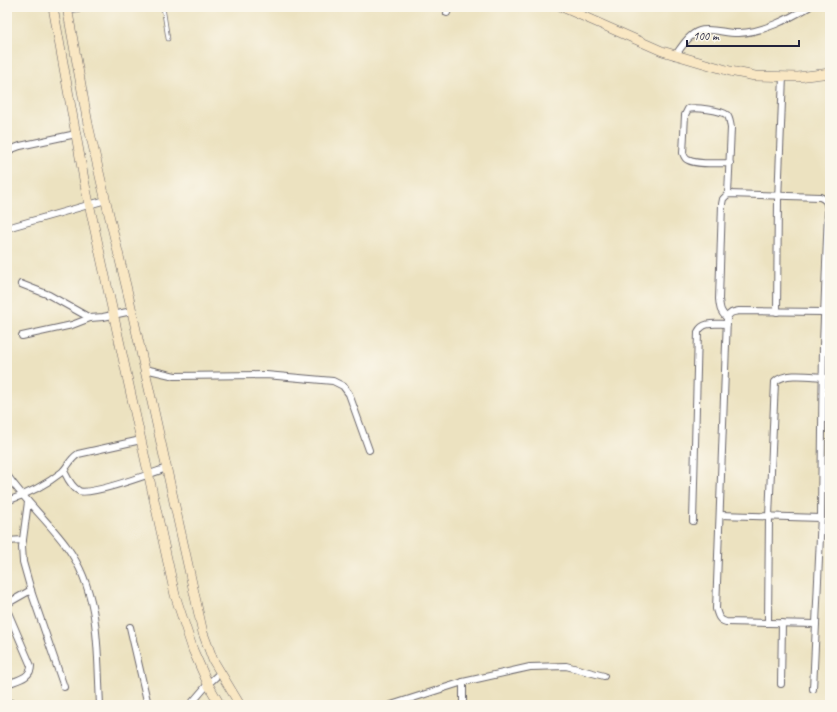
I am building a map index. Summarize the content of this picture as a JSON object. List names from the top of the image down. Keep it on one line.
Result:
{"scale_bar":"100 m"}
